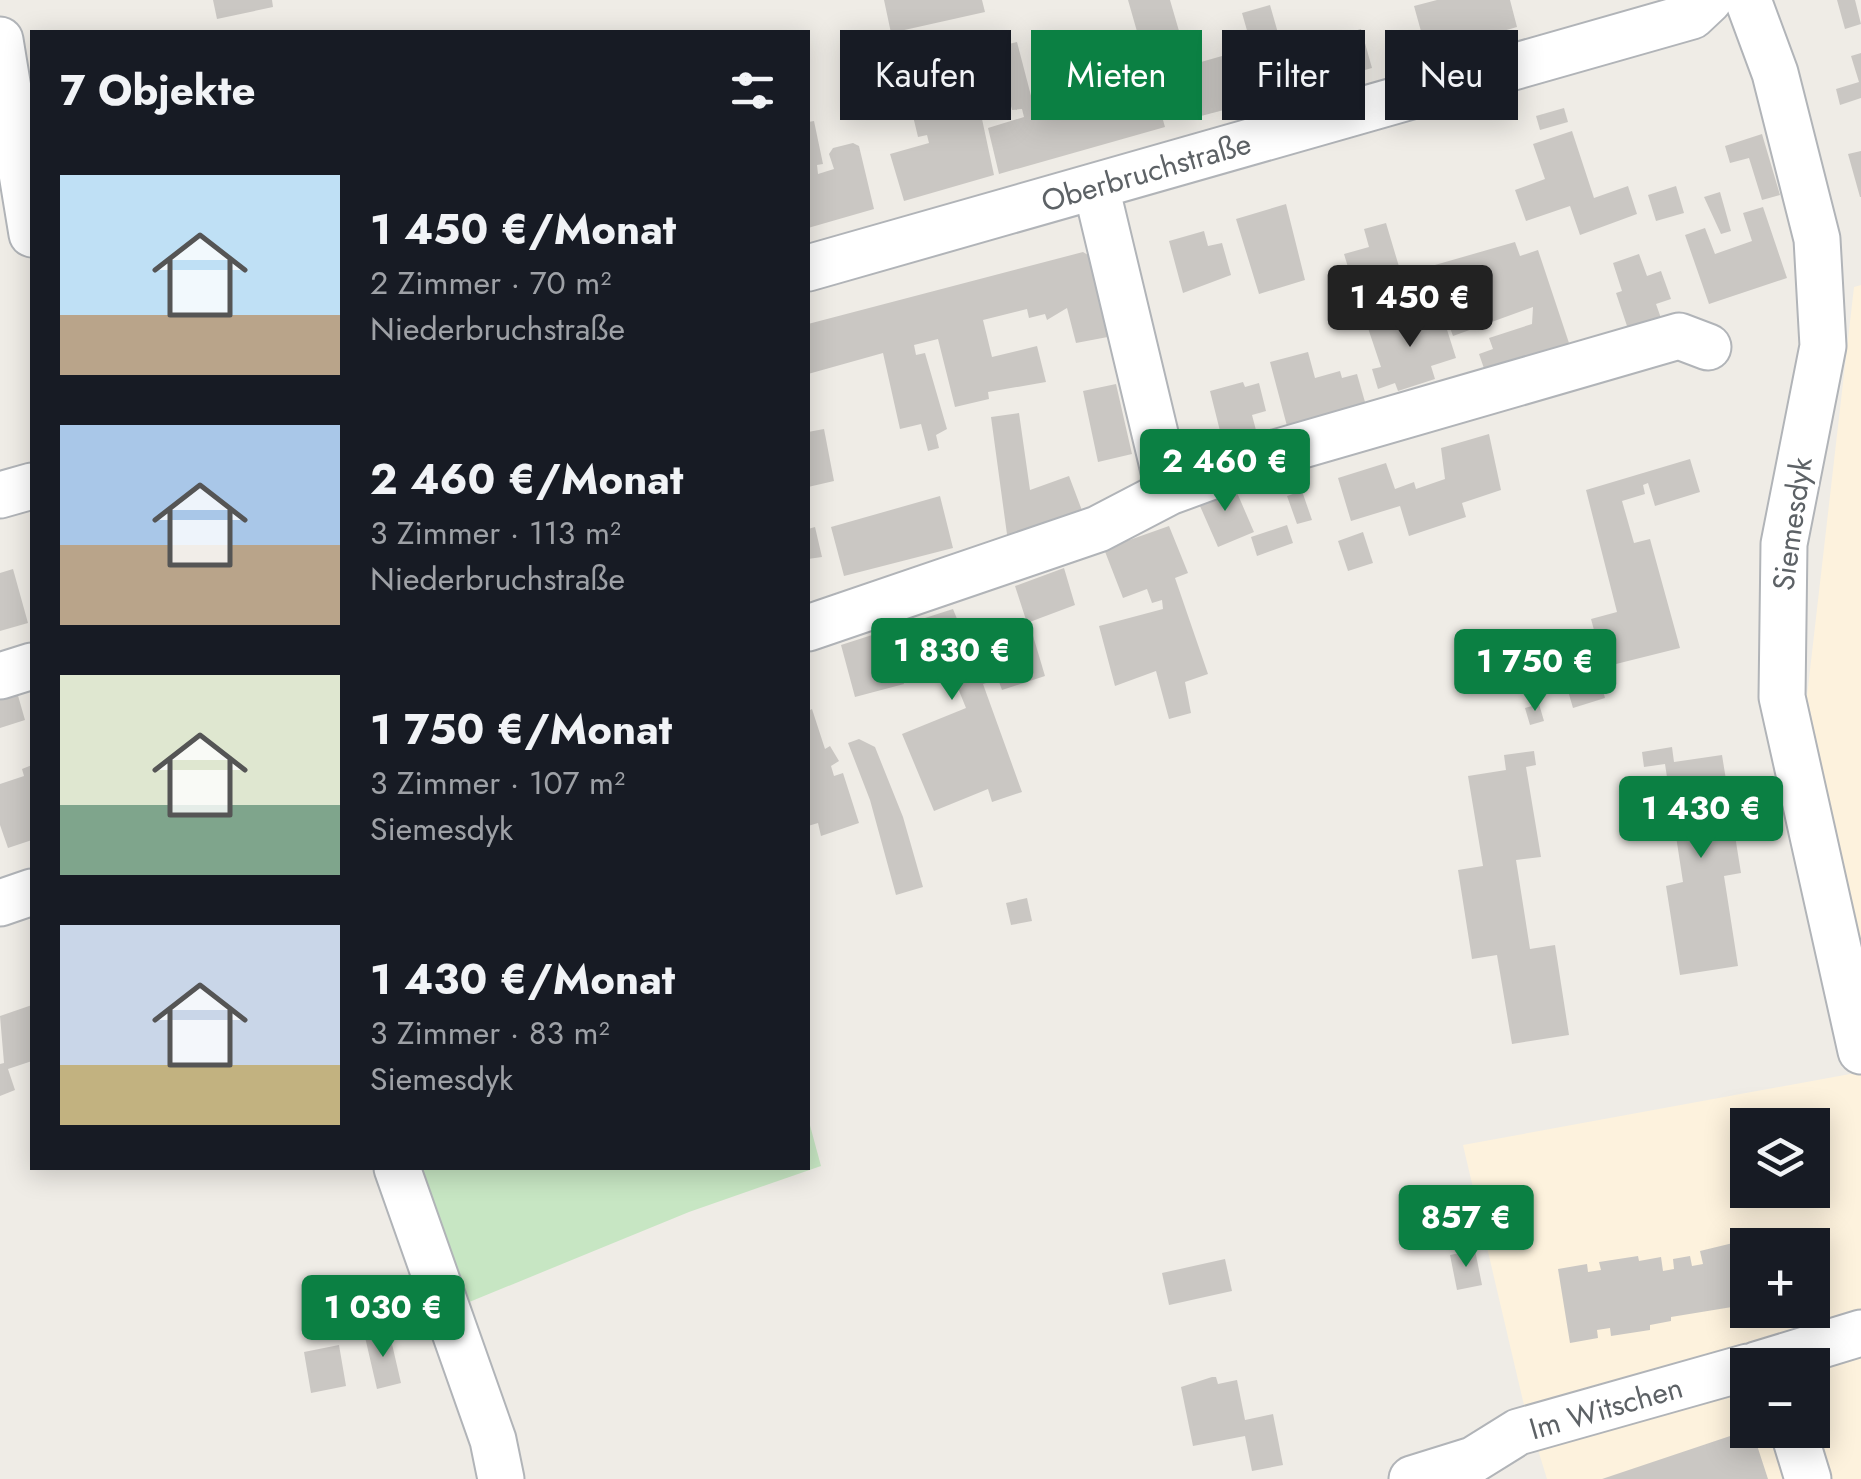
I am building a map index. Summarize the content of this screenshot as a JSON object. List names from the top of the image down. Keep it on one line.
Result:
{"streets":{"street":["Oberbruchstraße","Siemesdyk","Im Witschen"]},"page":{"chip":["Kaufen","Mieten","Filter","Neu"],"heading":"7 Objekte","list":[{"name":"1 450 €/Monat","note":"2 Zimmer · 70 m² · Niederbruchstraße"},{"name":"2 460 €/Monat","note":"3 Zimmer · 113 m² · Niederbruchstraße"},{"name":"1 750 €/Monat","note":"3 Zimmer · 107 m² · Siemesdyk"},{"name":"1 430 €/Monat","note":"3 Zimmer · 83 m² · Siemesdyk"}],"price":["1 450 €","2 460 €","1 830 €","1 750 €","1 430 €","857 €","1 030 €"],"map_buttons":["+","−"]}}
